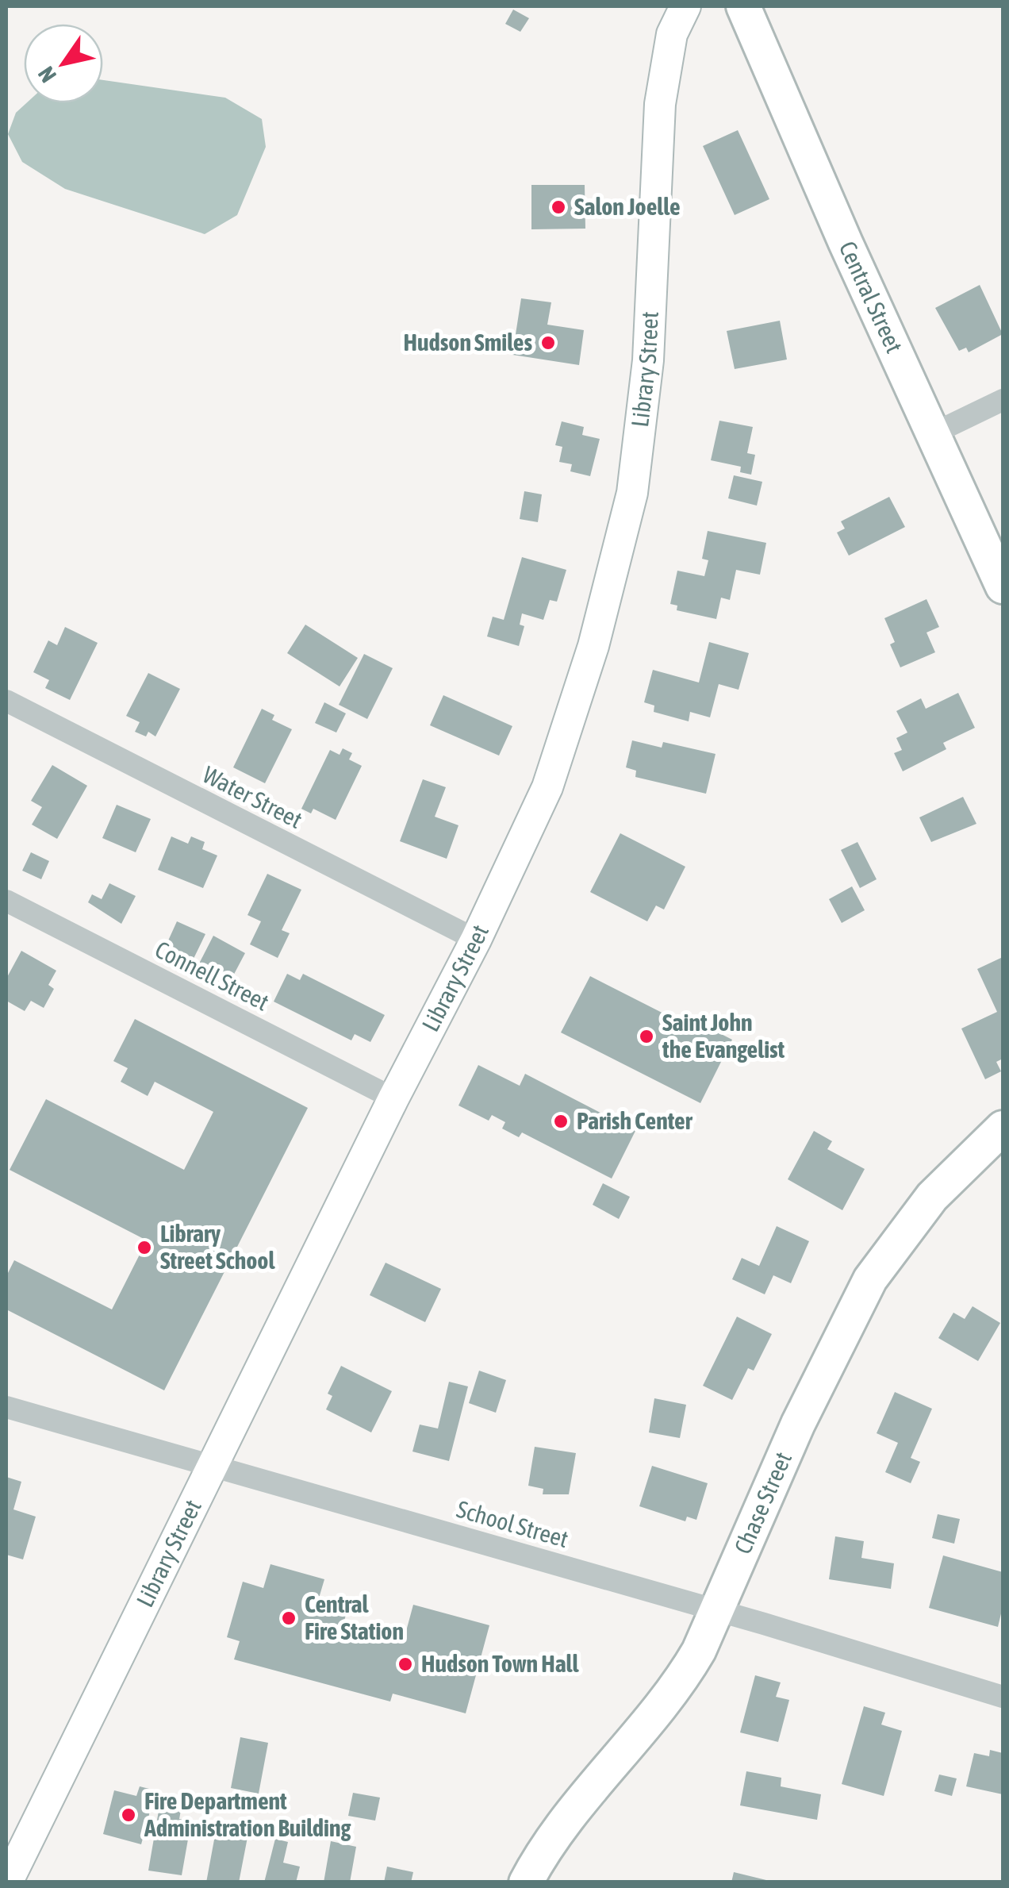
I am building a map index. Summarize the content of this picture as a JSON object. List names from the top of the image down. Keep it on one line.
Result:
{"streets":{"main road":["Central Street","Chase Street"],"street":["Library Street","Water Street","Connell Street","School Street"]},"crossings":[["Library Street","Water Street"],["Library Street","Connell Street"],["Library Street","School Street"],["Chase Street","School Street"]],"places":["Salon Joelle","Hudson Smiles","Saint John the Evangelist","Parish Center","Library Street School","Central Fire Station","Hudson Town Hall","Fire Department Administration Building"],"north":"bottom left"}
